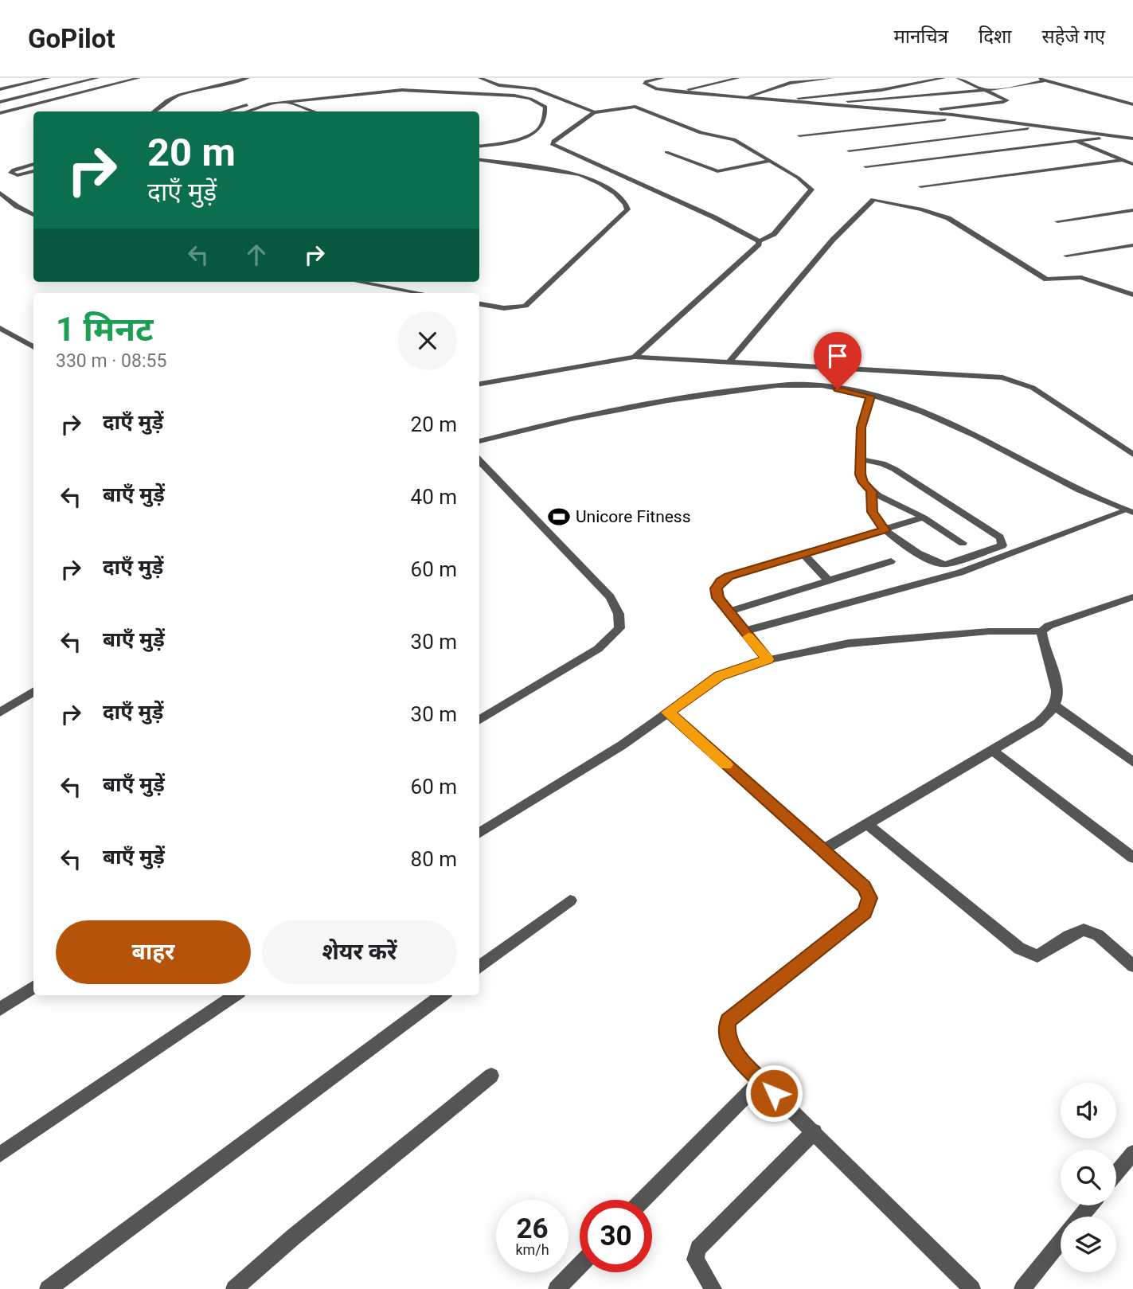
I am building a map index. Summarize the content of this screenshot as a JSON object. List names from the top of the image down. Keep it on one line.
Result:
{"places":{"sports":["Unicore Fitness"]},"page":{"header":"GoPilot","nav":["मानचित्र","दिशा","सहेजे गए"],"turn":["20 m","दाएँ मुड़ें"],"heading":["1 मिनट","330 m · 08:55"],"list":[{"name":"दाएँ मुड़ें","value":"20 m"},{"name":"बाएँ मुड़ें","value":"40 m"},{"name":"दाएँ मुड़ें","value":"60 m"},{"name":"बाएँ मुड़ें","value":"30 m"},{"name":"दाएँ मुड़ें","value":"30 m"},{"name":"बाएँ मुड़ें","value":"60 m"},{"name":"बाएँ मुड़ें","value":"80 m"}],"buttons":["बाहर","शेयर करें"],"speed":"26 km/h","limit":"30"}}
